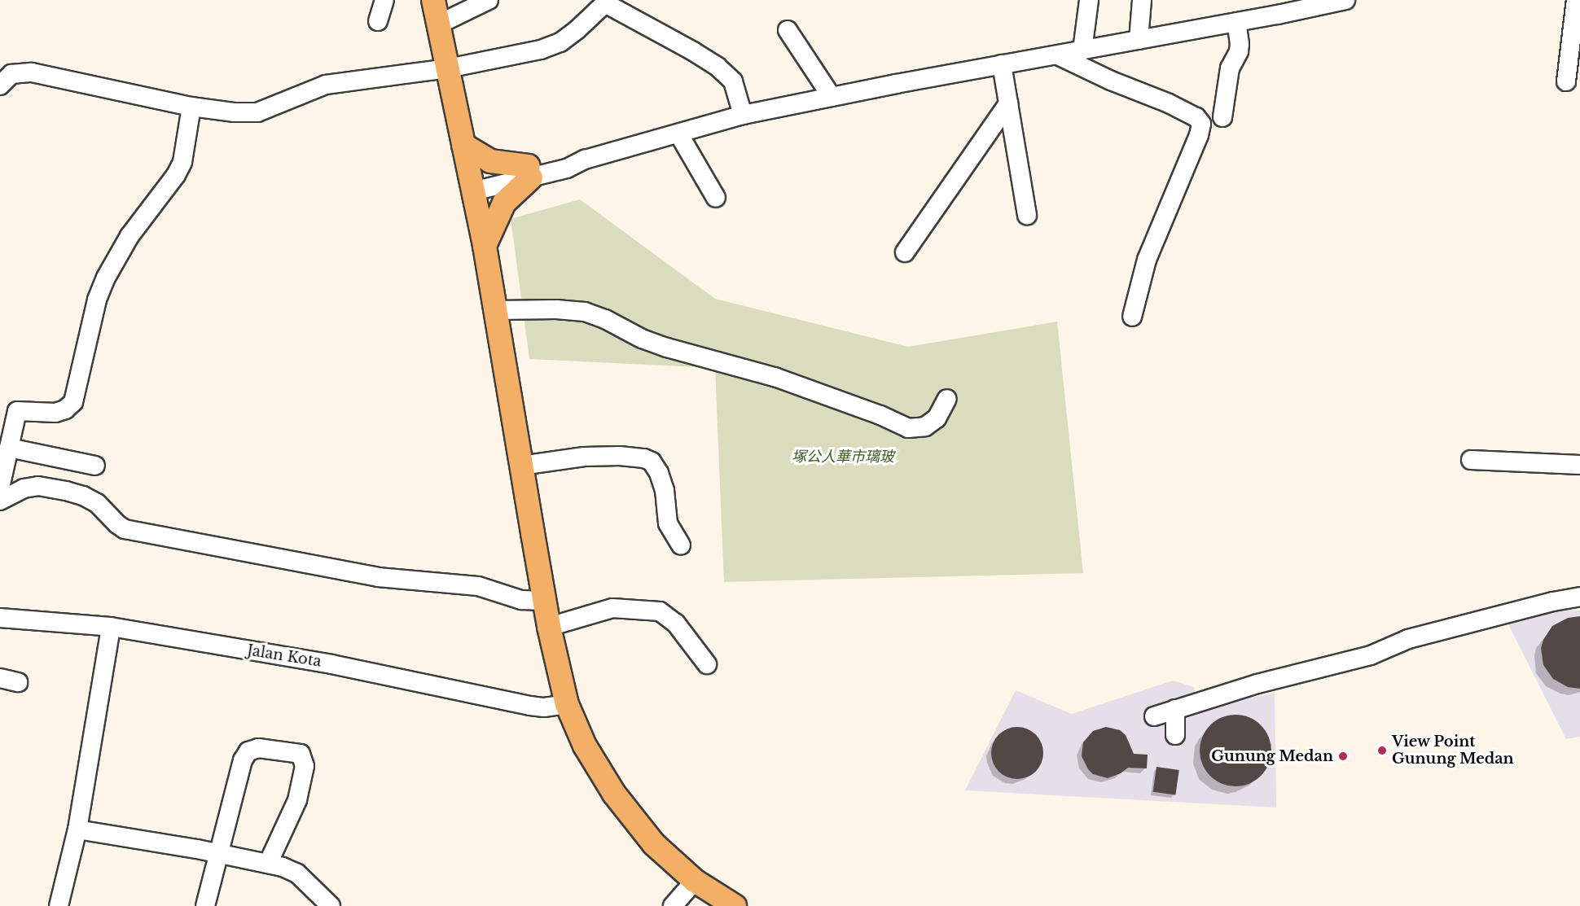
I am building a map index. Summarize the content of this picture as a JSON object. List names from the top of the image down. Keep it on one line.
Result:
{"streets":{"street":["Jalan Kota"]},"parks":["塚公人華市璃玻"],"places":["View Point Gunung Medan","Gunung Medan"]}
